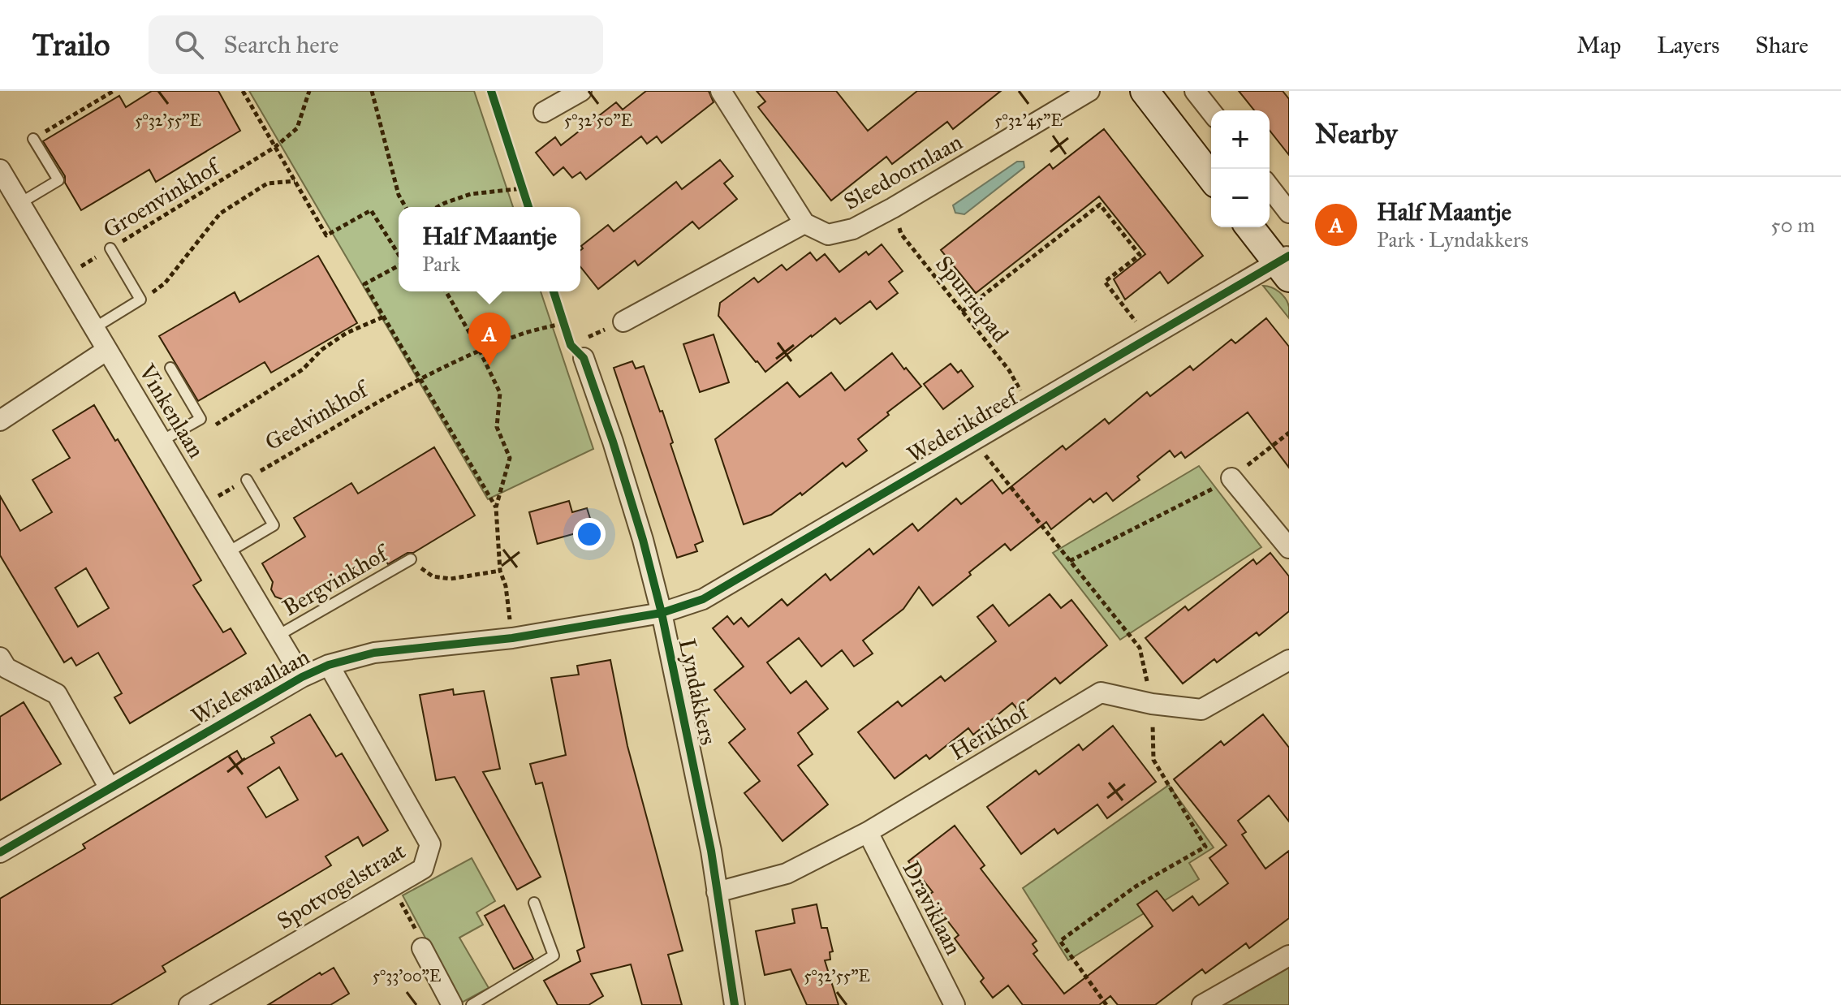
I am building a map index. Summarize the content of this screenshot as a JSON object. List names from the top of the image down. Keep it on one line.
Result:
{"streets":{"street":["Sleedoornlaan","Vinkenlaan","Wederikdreef","Wielewaallaan","Lyndakkers","Herikhof","Spotvogelstraat","Draviklaan"],"lane":["Bergvinkhof"],"path":["Groenvinkhof","Spurriepad","Geelvinkhof"]},"crossings":[["Sleedoornlaan","Spurriepad"],["Groenvinkhof","Vinkenlaan"],["Spurriepad","Wederikdreef"],["Vinkenlaan","Geelvinkhof"],["Vinkenlaan","Bergvinkhof"],["Vinkenlaan","Wielewaallaan"],["Wederikdreef","Wielewaallaan"],["Wederikdreef","Lyndakkers"],["Wielewaallaan","Lyndakkers"],["Wielewaallaan","Spotvogelstraat"],["Lyndakkers","Herikhof"],["Herikhof","Draviklaan"]],"page":{"header":"Trailo","search":"Search here","nav":["Map","Layers","Share"],"heading":"Nearby","map_buttons":["+","−"],"list":[{"mark":"A","name":"Half Maantje","note":"Park · Lyndakkers","value":"50 m"}],"popup":["Half Maantje","Park"],"pins":"A"},"coordinates":["5°32'55\"E","5°32'50\"E","5°32'45\"E","5°33'00\"E"]}
